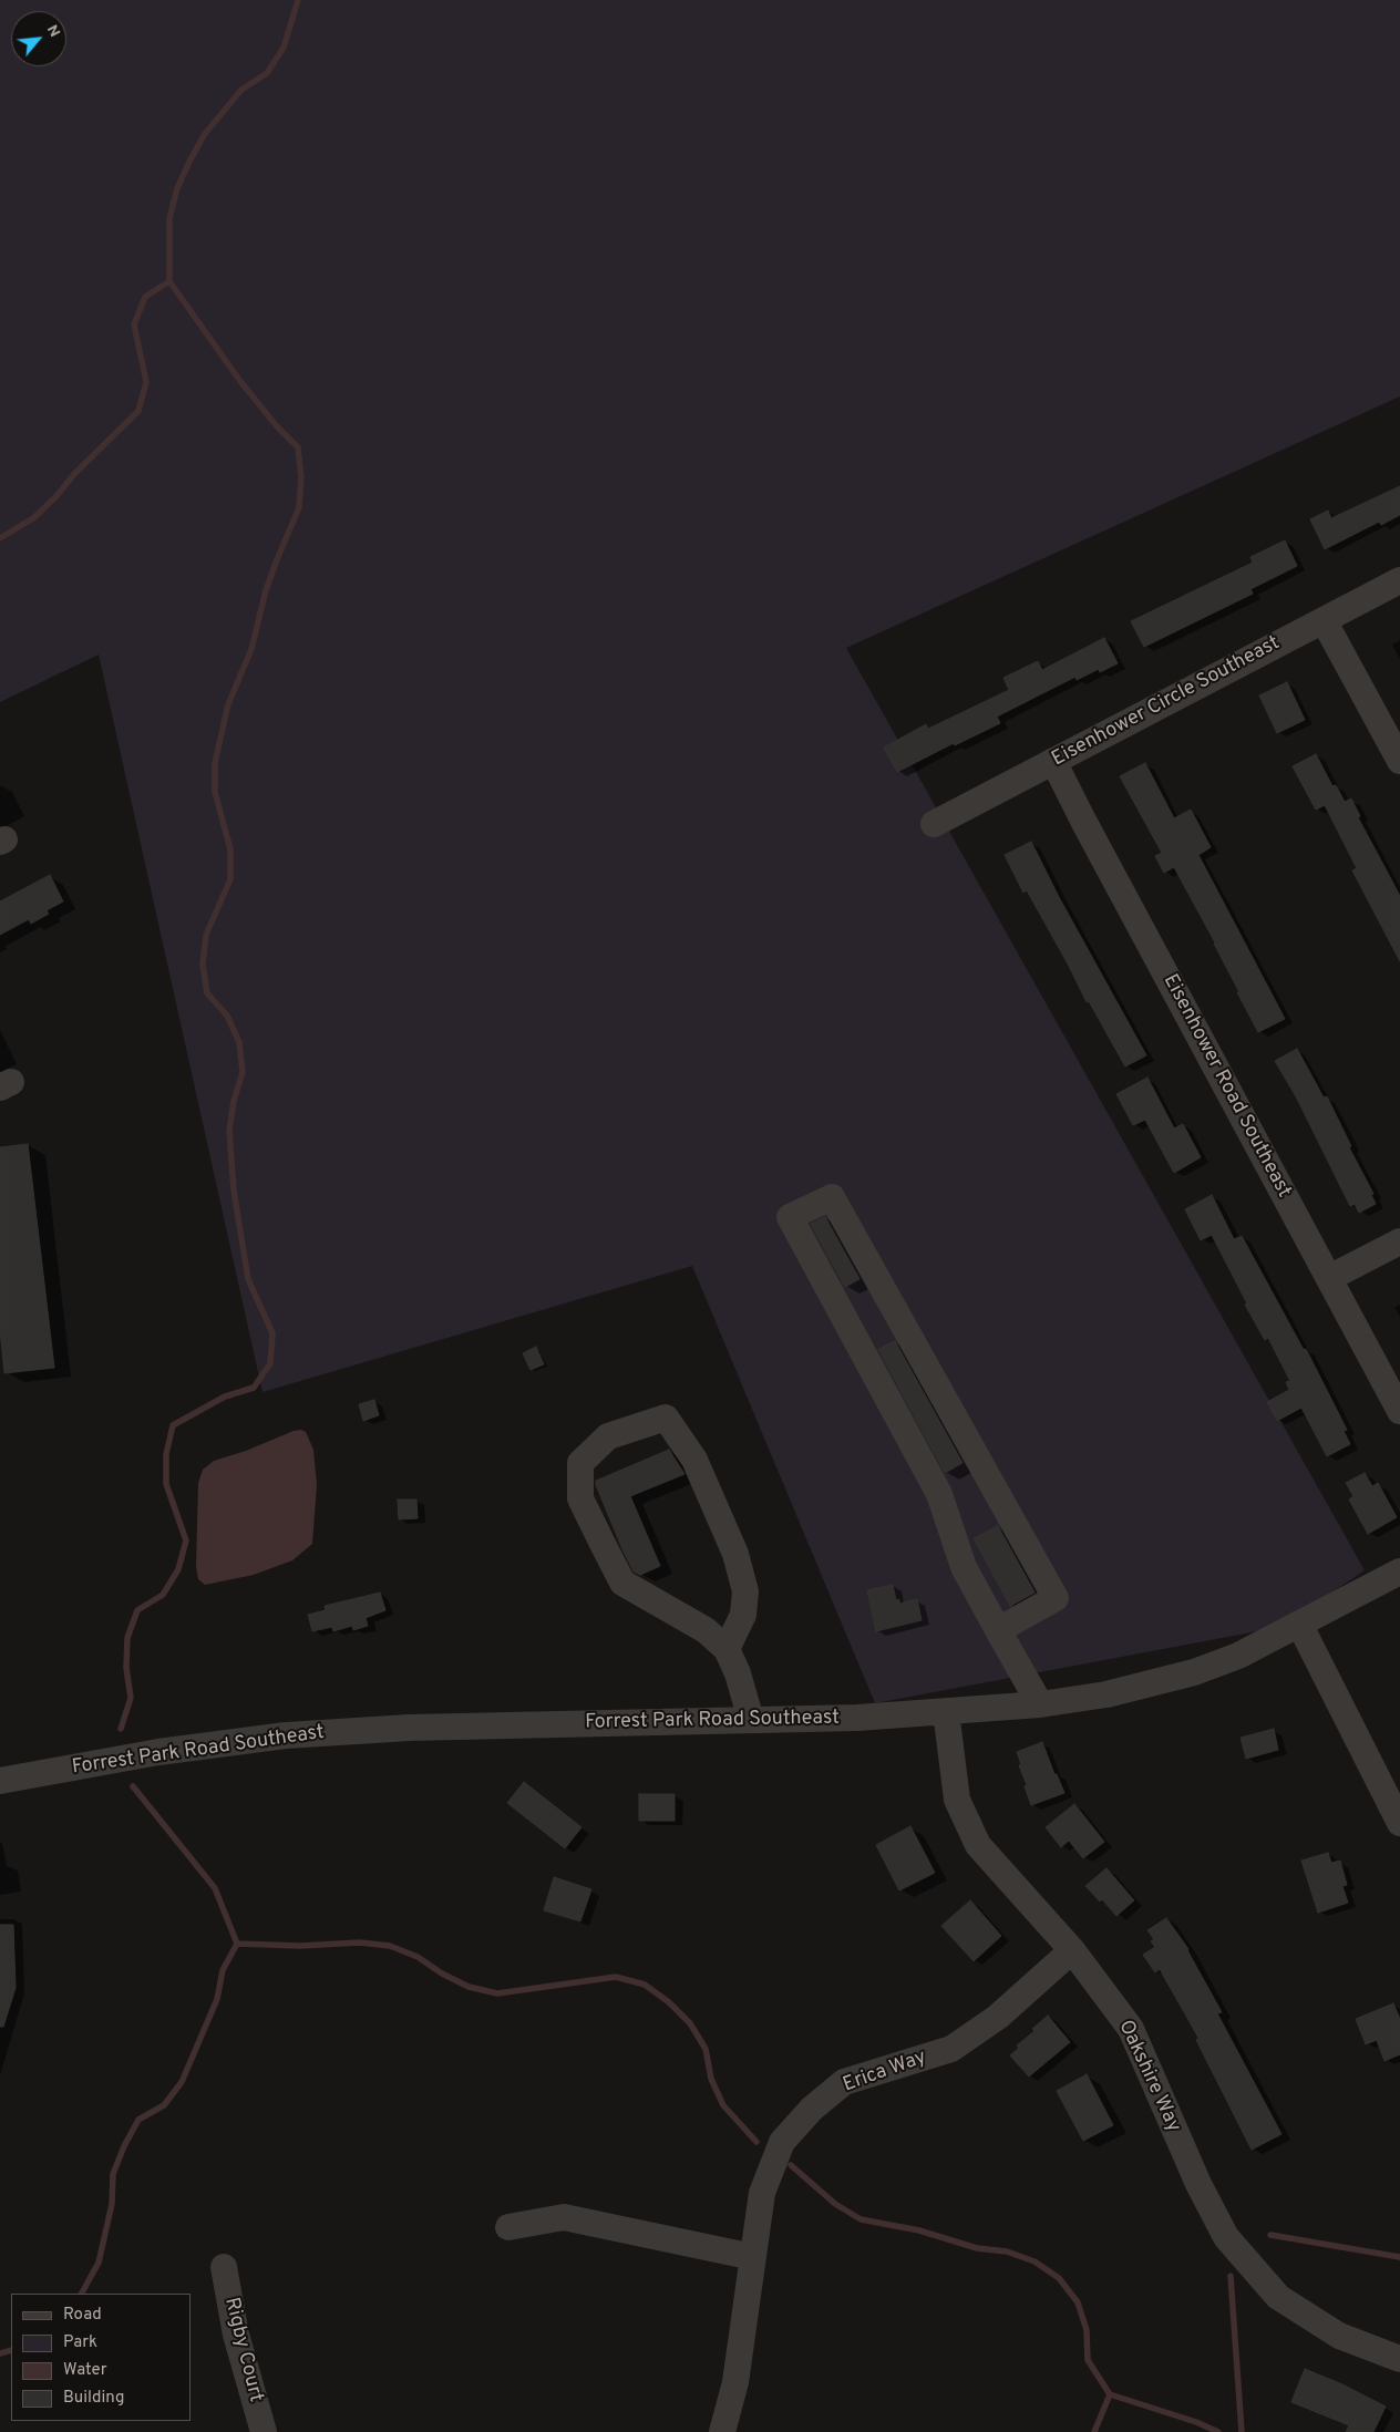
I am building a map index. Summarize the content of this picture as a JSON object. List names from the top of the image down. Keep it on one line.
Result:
{"streets":{"street":["Eisenhower Circle Southeast","Eisenhower Road Southeast","Forrest Park Road Southeast","Erica Way","Oakshire Way","Rigby Court"]},"crossings":[["Eisenhower Circle Southeast","Eisenhower Road Southeast"],["Forrest Park Road Southeast","Oakshire Way"],["Erica Way","Oakshire Way"]],"legend":["Road","Park","Water","Building"],"north":"top right"}
